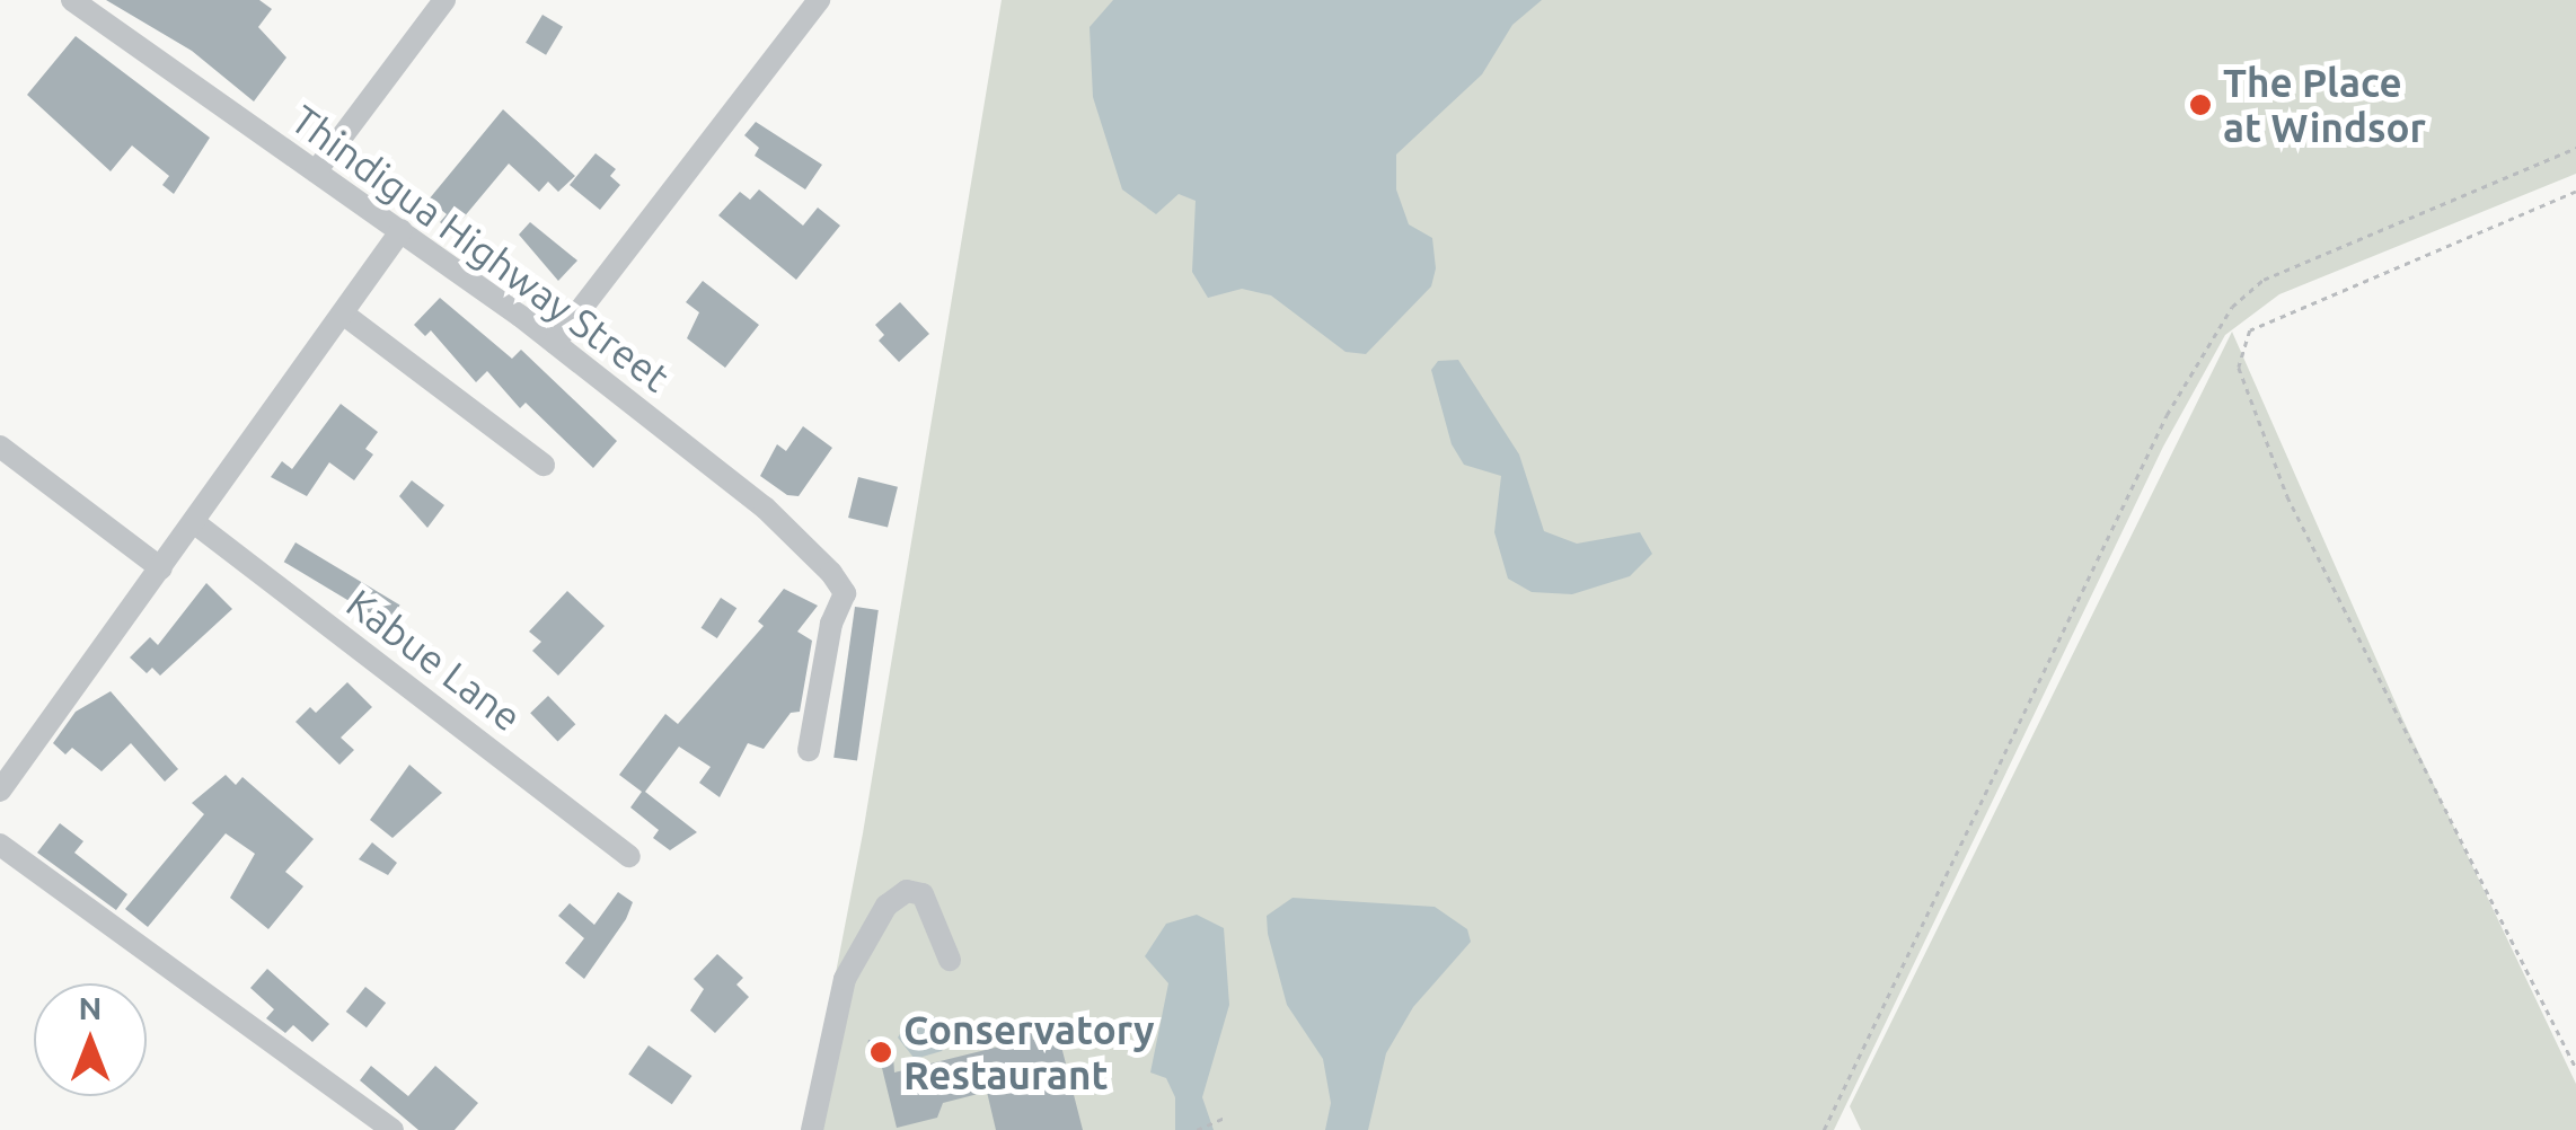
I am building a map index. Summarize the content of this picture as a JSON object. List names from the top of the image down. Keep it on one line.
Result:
{"streets":{"street":["Thindigua Highway Street","Kabue Lane"]},"places":["The Place at Windsor","Conservatory Restaurant"],"north":"top"}
